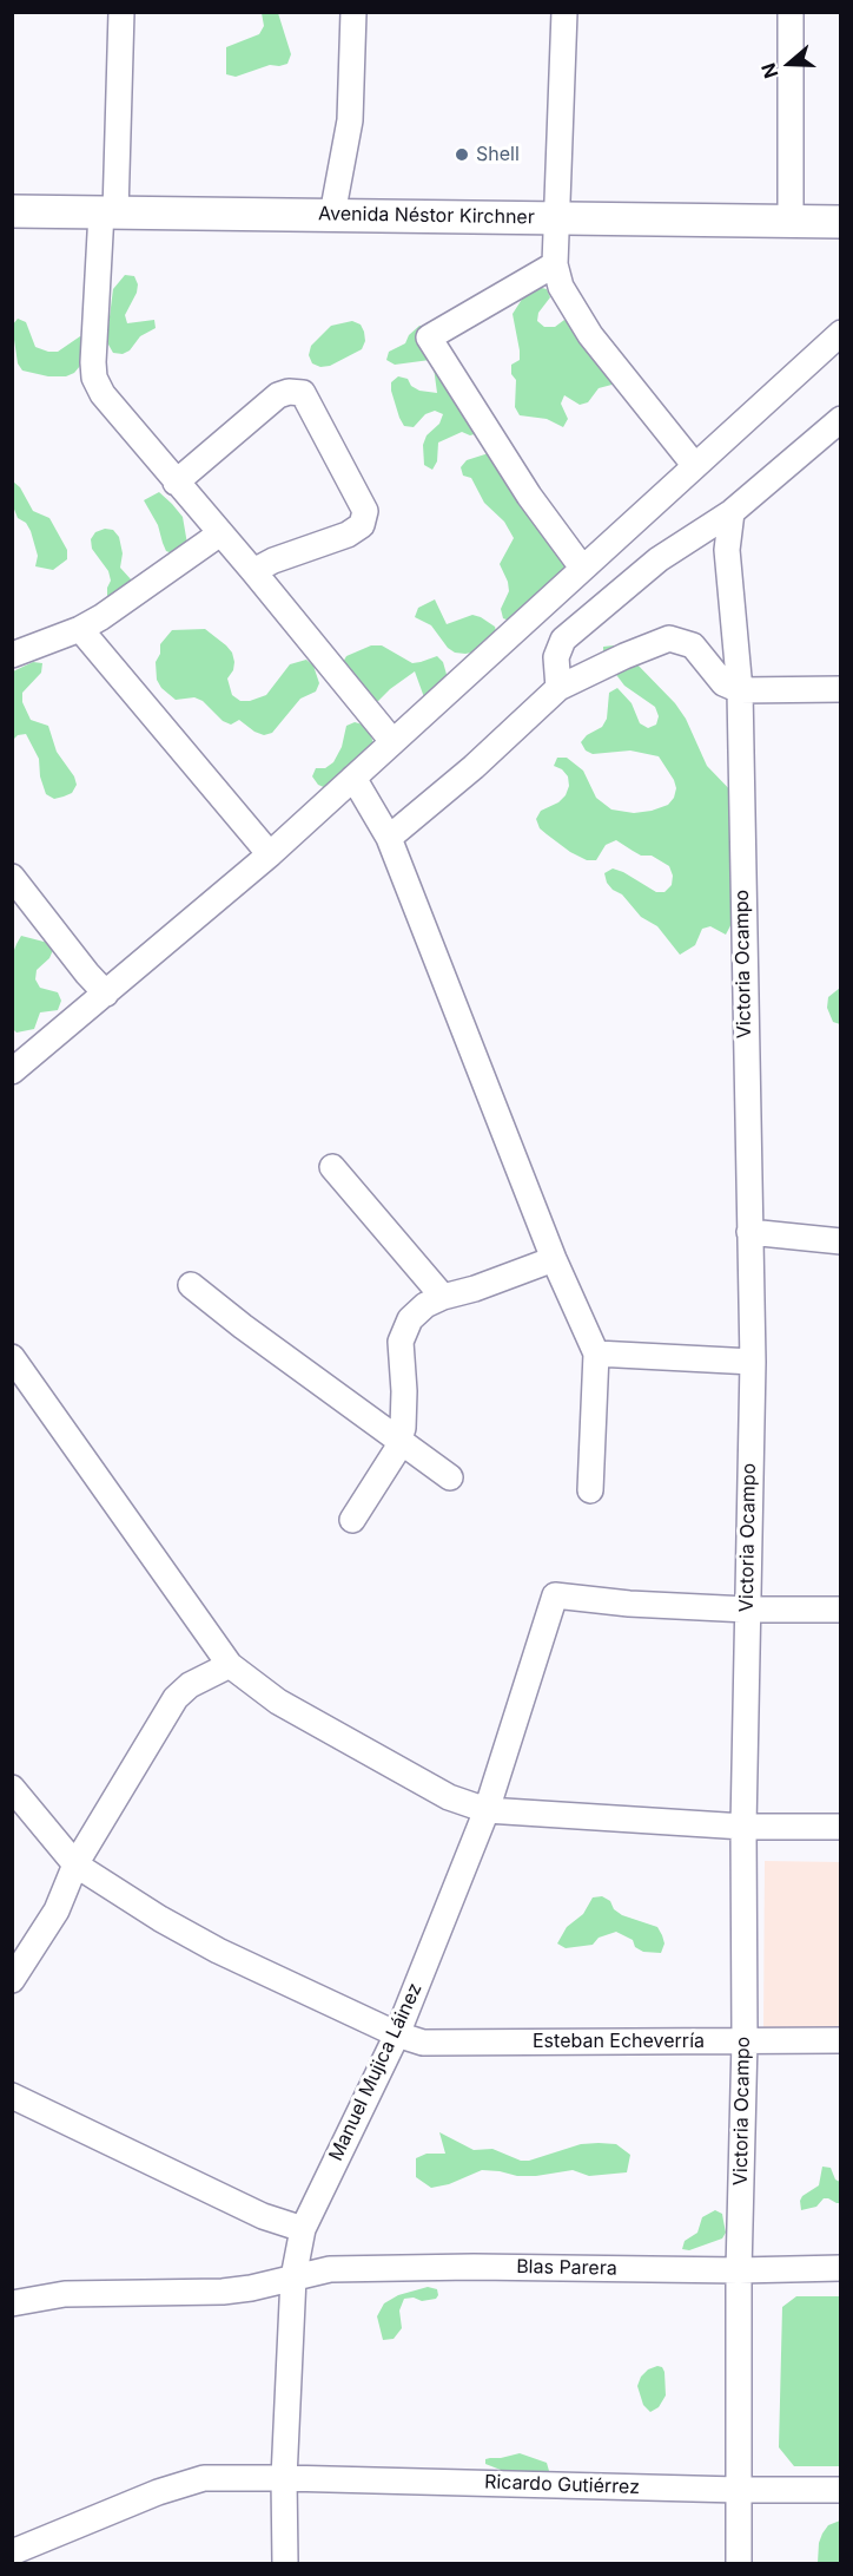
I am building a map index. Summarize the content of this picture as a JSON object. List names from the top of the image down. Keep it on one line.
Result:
{"streets":{"main road":["Avenida Néstor Kirchner"],"street":["Victoria Ocampo","Esteban Echeverría","Manuel Mujica Láinez","Blas Parera","Ricardo Gutiérrez"]},"crossings":[["Victoria Ocampo","Esteban Echeverría"],["Victoria Ocampo","Manuel Mujica Láinez"],["Victoria Ocampo","Blas Parera"],["Victoria Ocampo","Ricardo Gutiérrez"],["Esteban Echeverría","Manuel Mujica Láinez"],["Manuel Mujica Láinez","Blas Parera"],["Manuel Mujica Láinez","Ricardo Gutiérrez"]],"places":["Shell"],"north":"left"}
